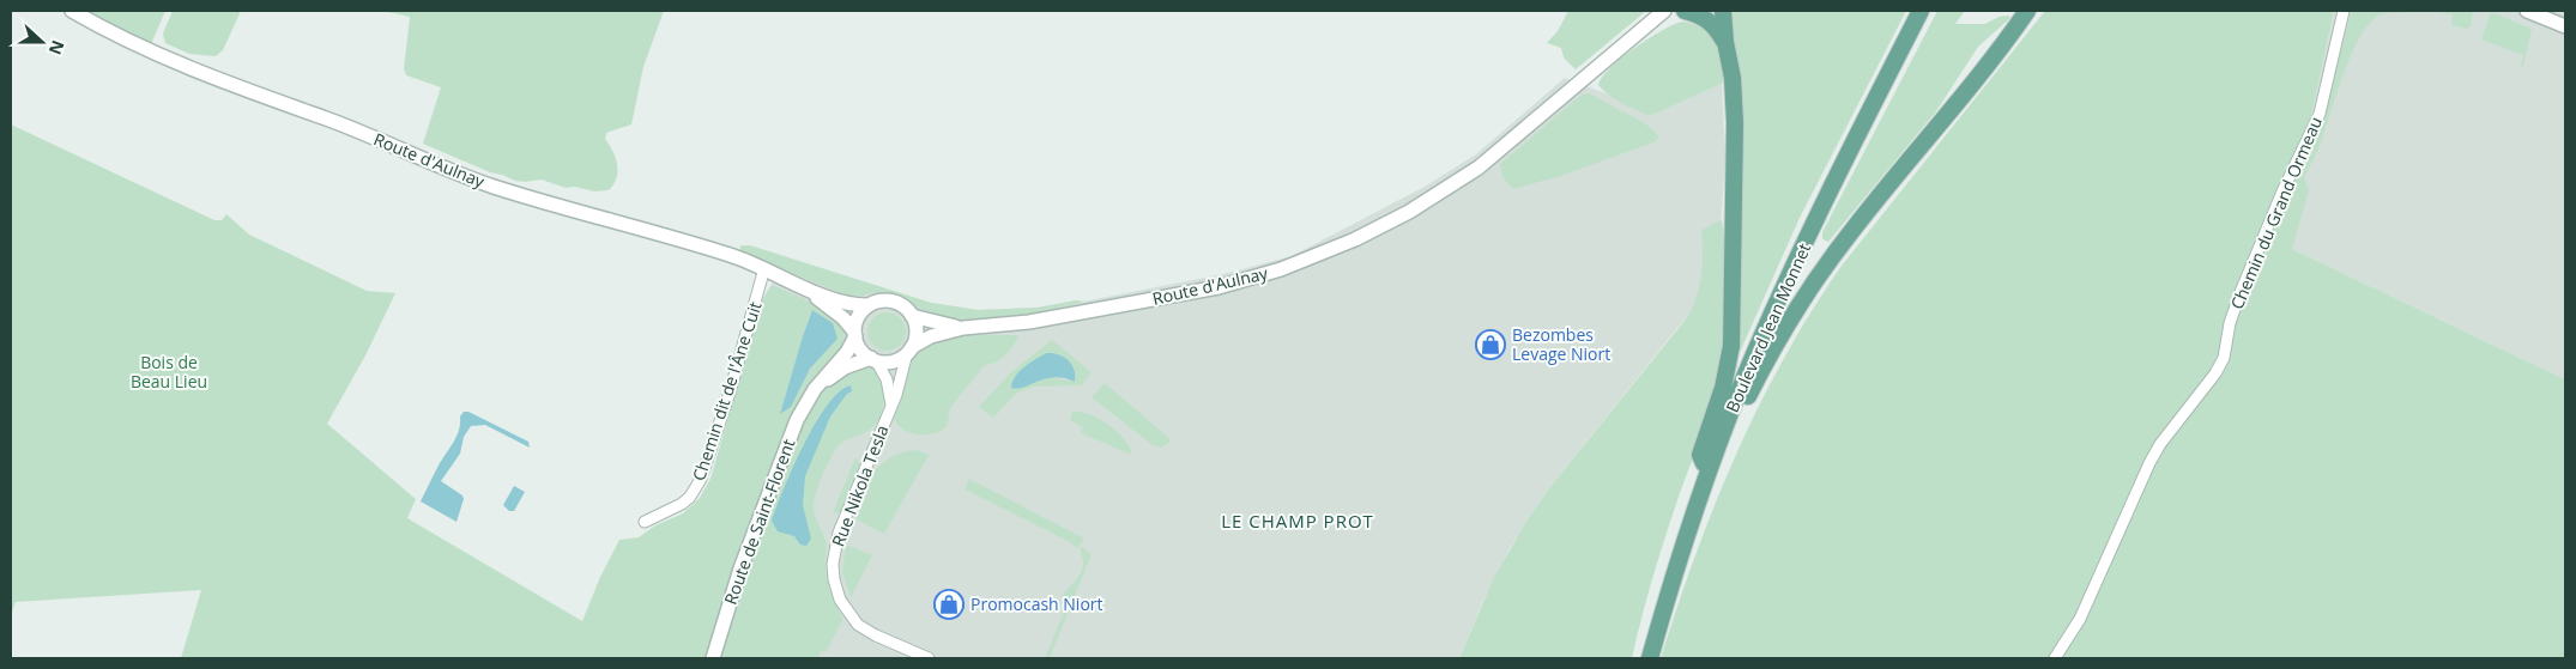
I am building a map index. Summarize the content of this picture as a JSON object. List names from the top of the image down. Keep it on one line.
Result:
{"streets":{"main road":["Boulevard Jean Monnet"],"street":["Route d'Aulnay","Chemin du Grand Ormeau","Chemin dit de l'Âne Cuit","Rue Nikola Tesla","Route de Saint-Florent"]},"crossings":[["Route d'Aulnay","Chemin dit de l'Âne Cuit"],["Route d'Aulnay","Rue Nikola Tesla"],["Route d'Aulnay","Route de Saint-Florent"],["Rue Nikola Tesla","Route de Saint-Florent"]],"districts":["LE CHAMP PROT"],"parks":["Bois de Beau Lieu"],"places":{"shop":["Bezombes Levage Niort","Promocash Niort"]},"north":"right"}
